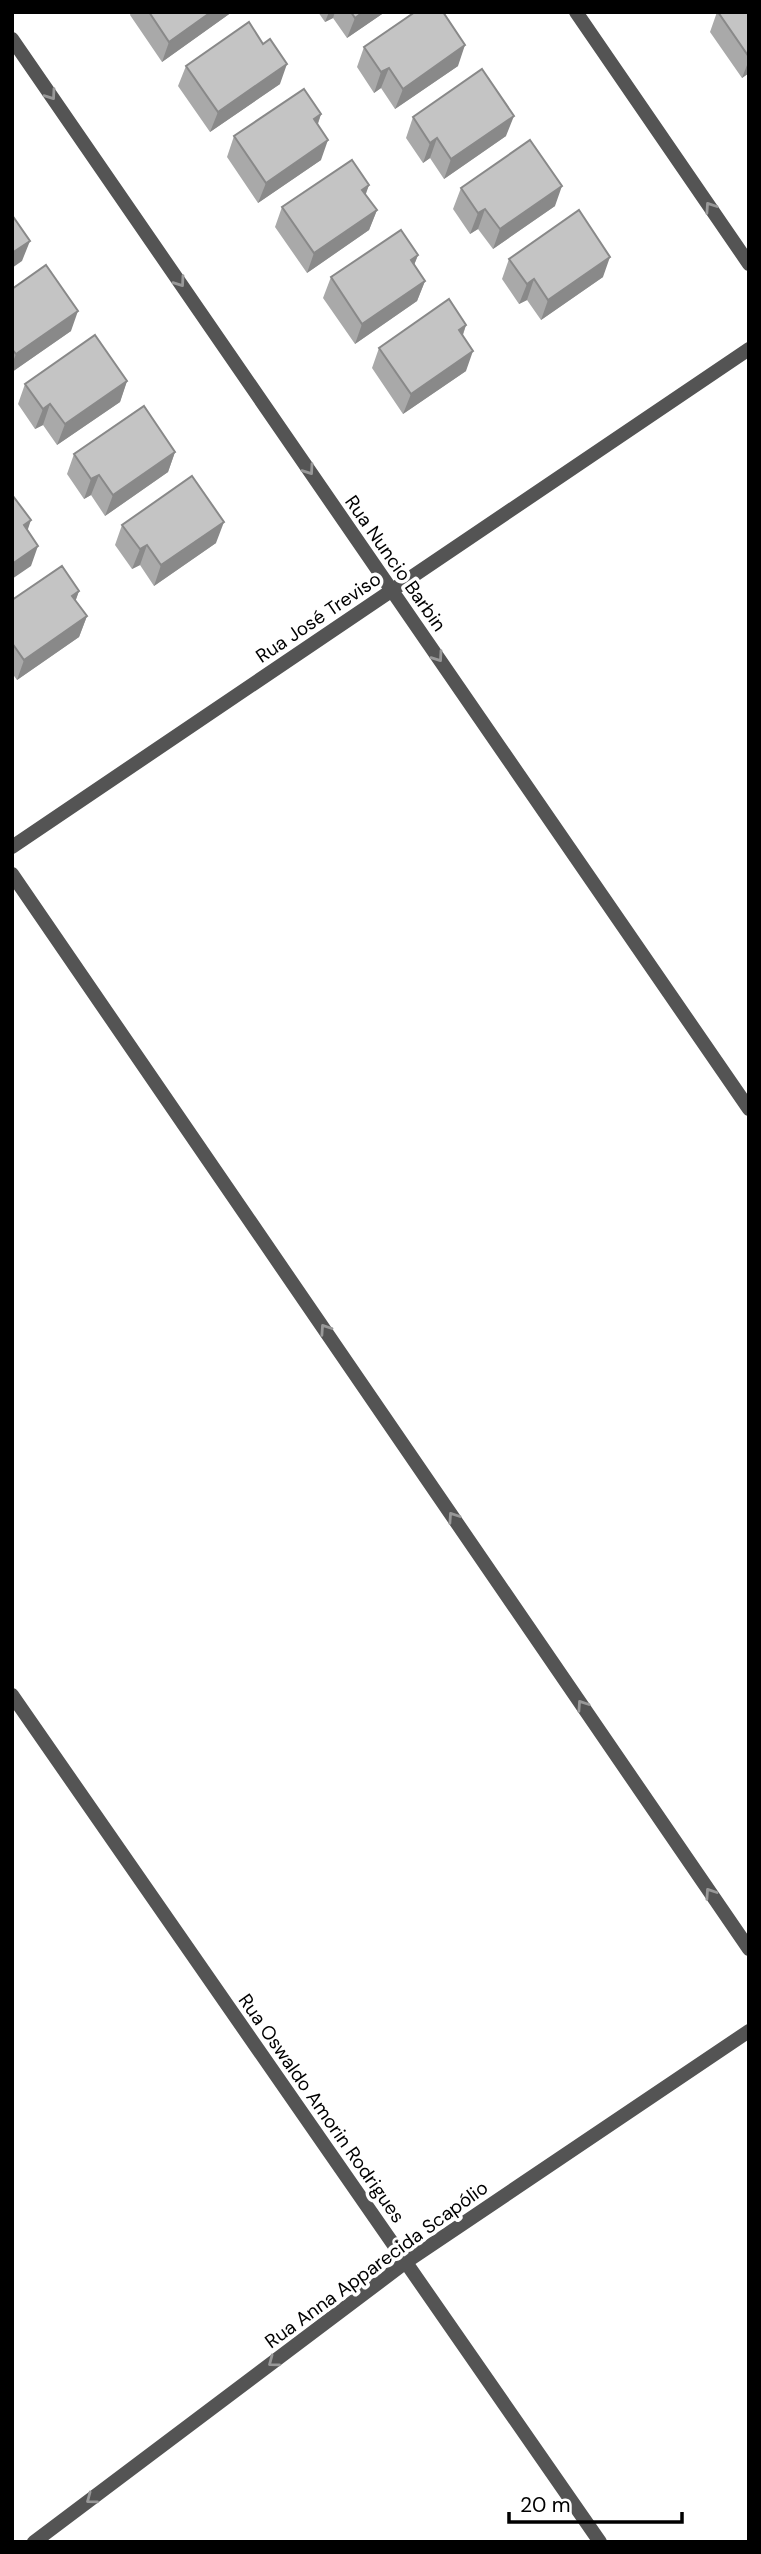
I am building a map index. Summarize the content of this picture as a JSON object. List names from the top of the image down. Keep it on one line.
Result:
{"streets":{"street":["Rua Nuncio Barbin","Rua José Treviso","Rua Oswaldo Amorin Rodrigues","Rua Anna Apparecida Scapólio"]},"crossings":[["Rua Nuncio Barbin","Rua José Treviso"],["Rua Oswaldo Amorin Rodrigues","Rua Anna Apparecida Scapólio"]],"one_way":["Rua Nuncio Barbin","Rua Anna Apparecida Scapólio"],"scale_bar":"20 m"}
